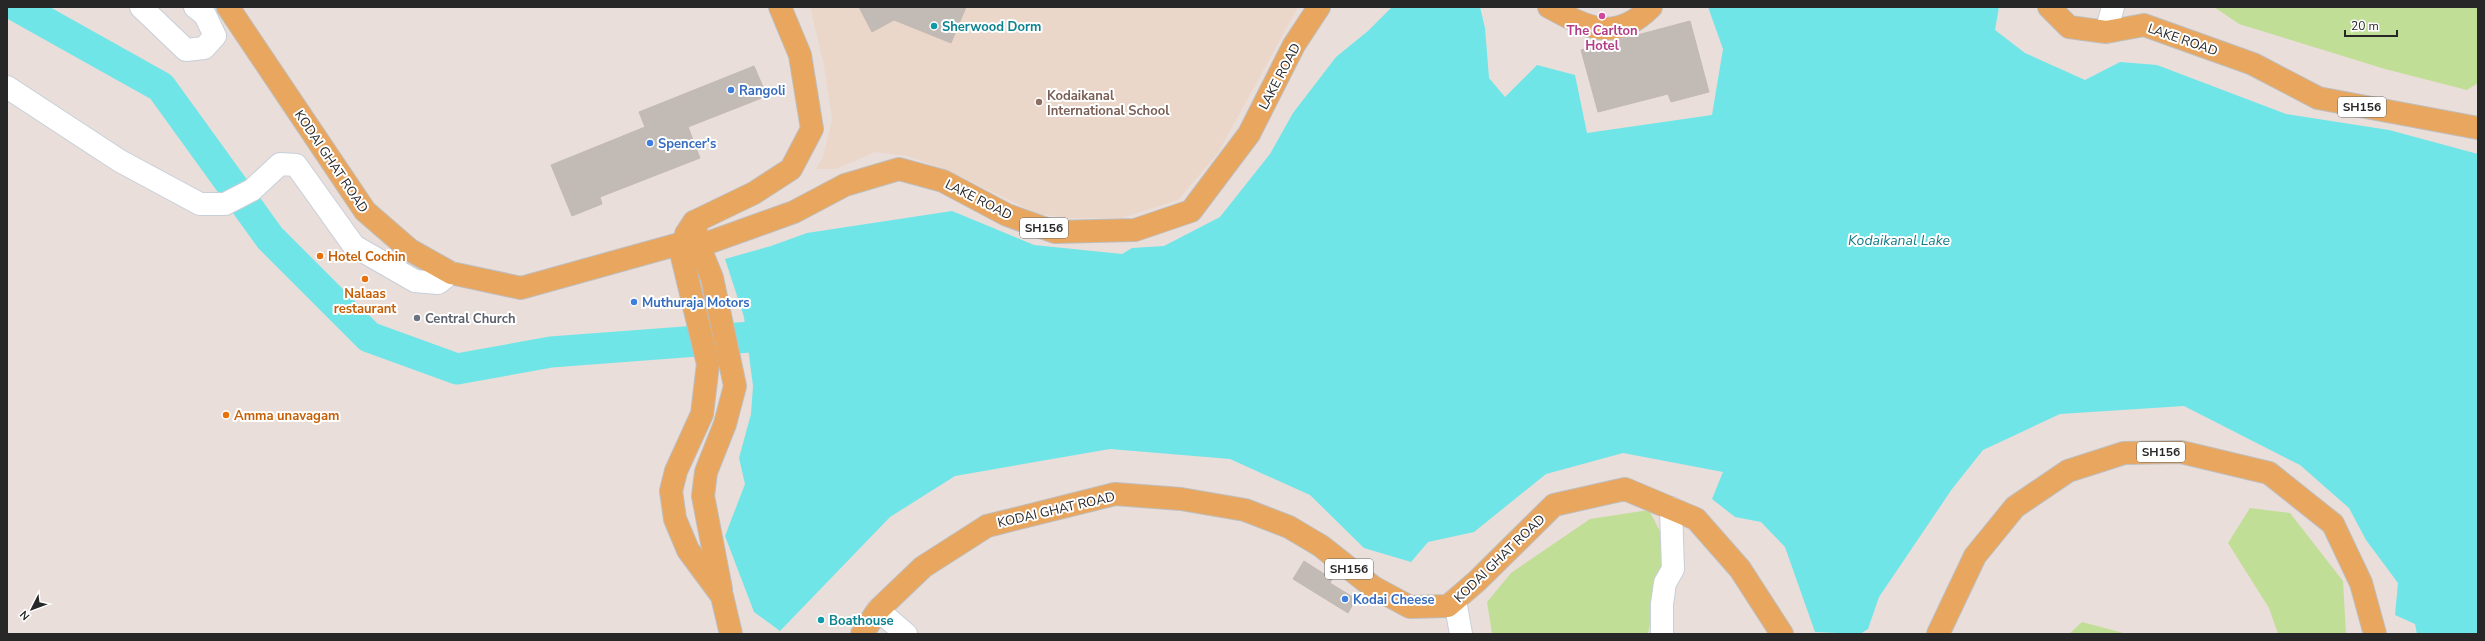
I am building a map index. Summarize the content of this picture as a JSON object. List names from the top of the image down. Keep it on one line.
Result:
{"streets":{"main road":["LAKE ROAD","SH156","KODAI GHAT ROAD"]},"crossings":[["LAKE ROAD","KODAI GHAT ROAD"]],"water":["Kodaikanal Lake"],"places":["The Carlton Hotel","Sherwood Dorm","Rangoli","Kodaikanal International School","Spencer's","Hotel Cochin","Nalaas restaurant","Muthuraja Motors","Central Church","Amma unavagam","Kodai Cheese","Boathouse"],"scale_bar":"20 m","north":"bottom left"}
